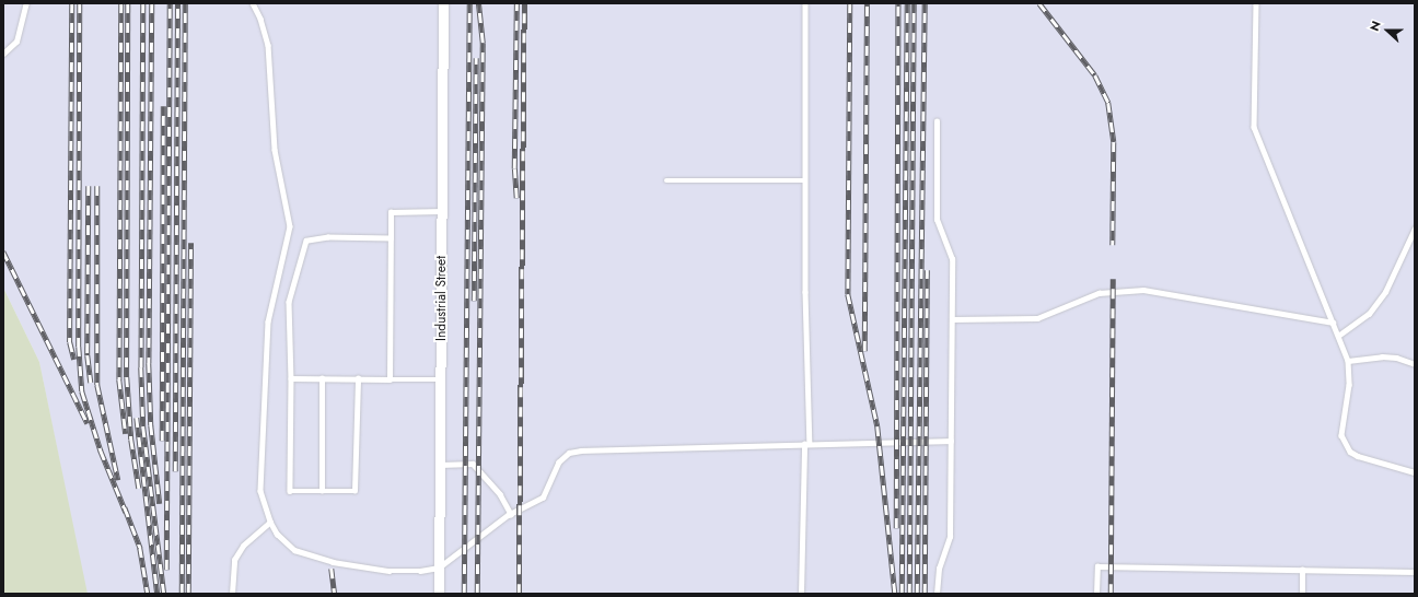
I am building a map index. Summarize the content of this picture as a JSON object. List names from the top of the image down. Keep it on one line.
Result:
{"streets":{"street":["Industrial Street"]},"north":"left"}
